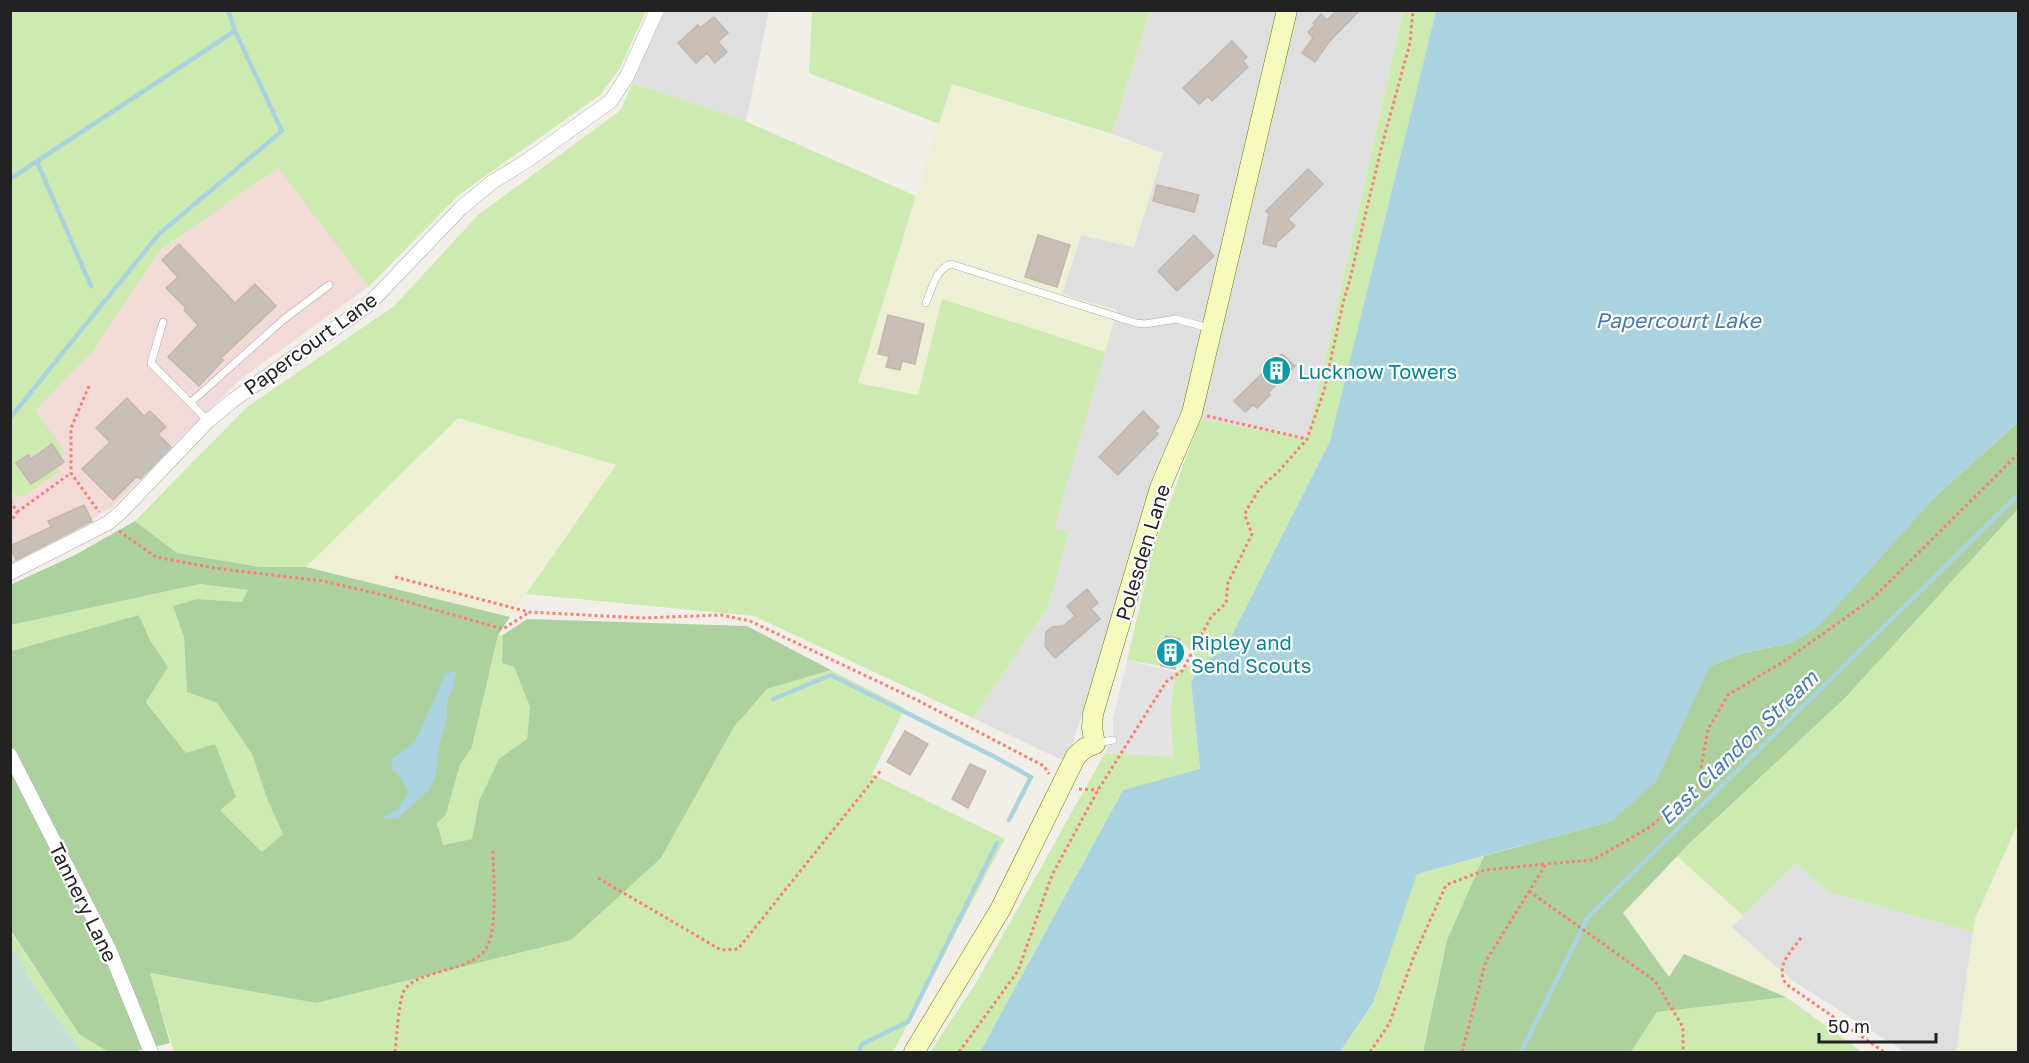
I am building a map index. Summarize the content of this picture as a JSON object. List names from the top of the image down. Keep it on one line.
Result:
{"streets":{"street":["Papercourt Lane","Polesden Lane","Tannery Lane"]},"water":["Papercourt Lake","East Clandon Stream"],"places":{"building":["Lucknow Towers","Ripley and Send Scouts"]},"scale_bar":"50 m"}
